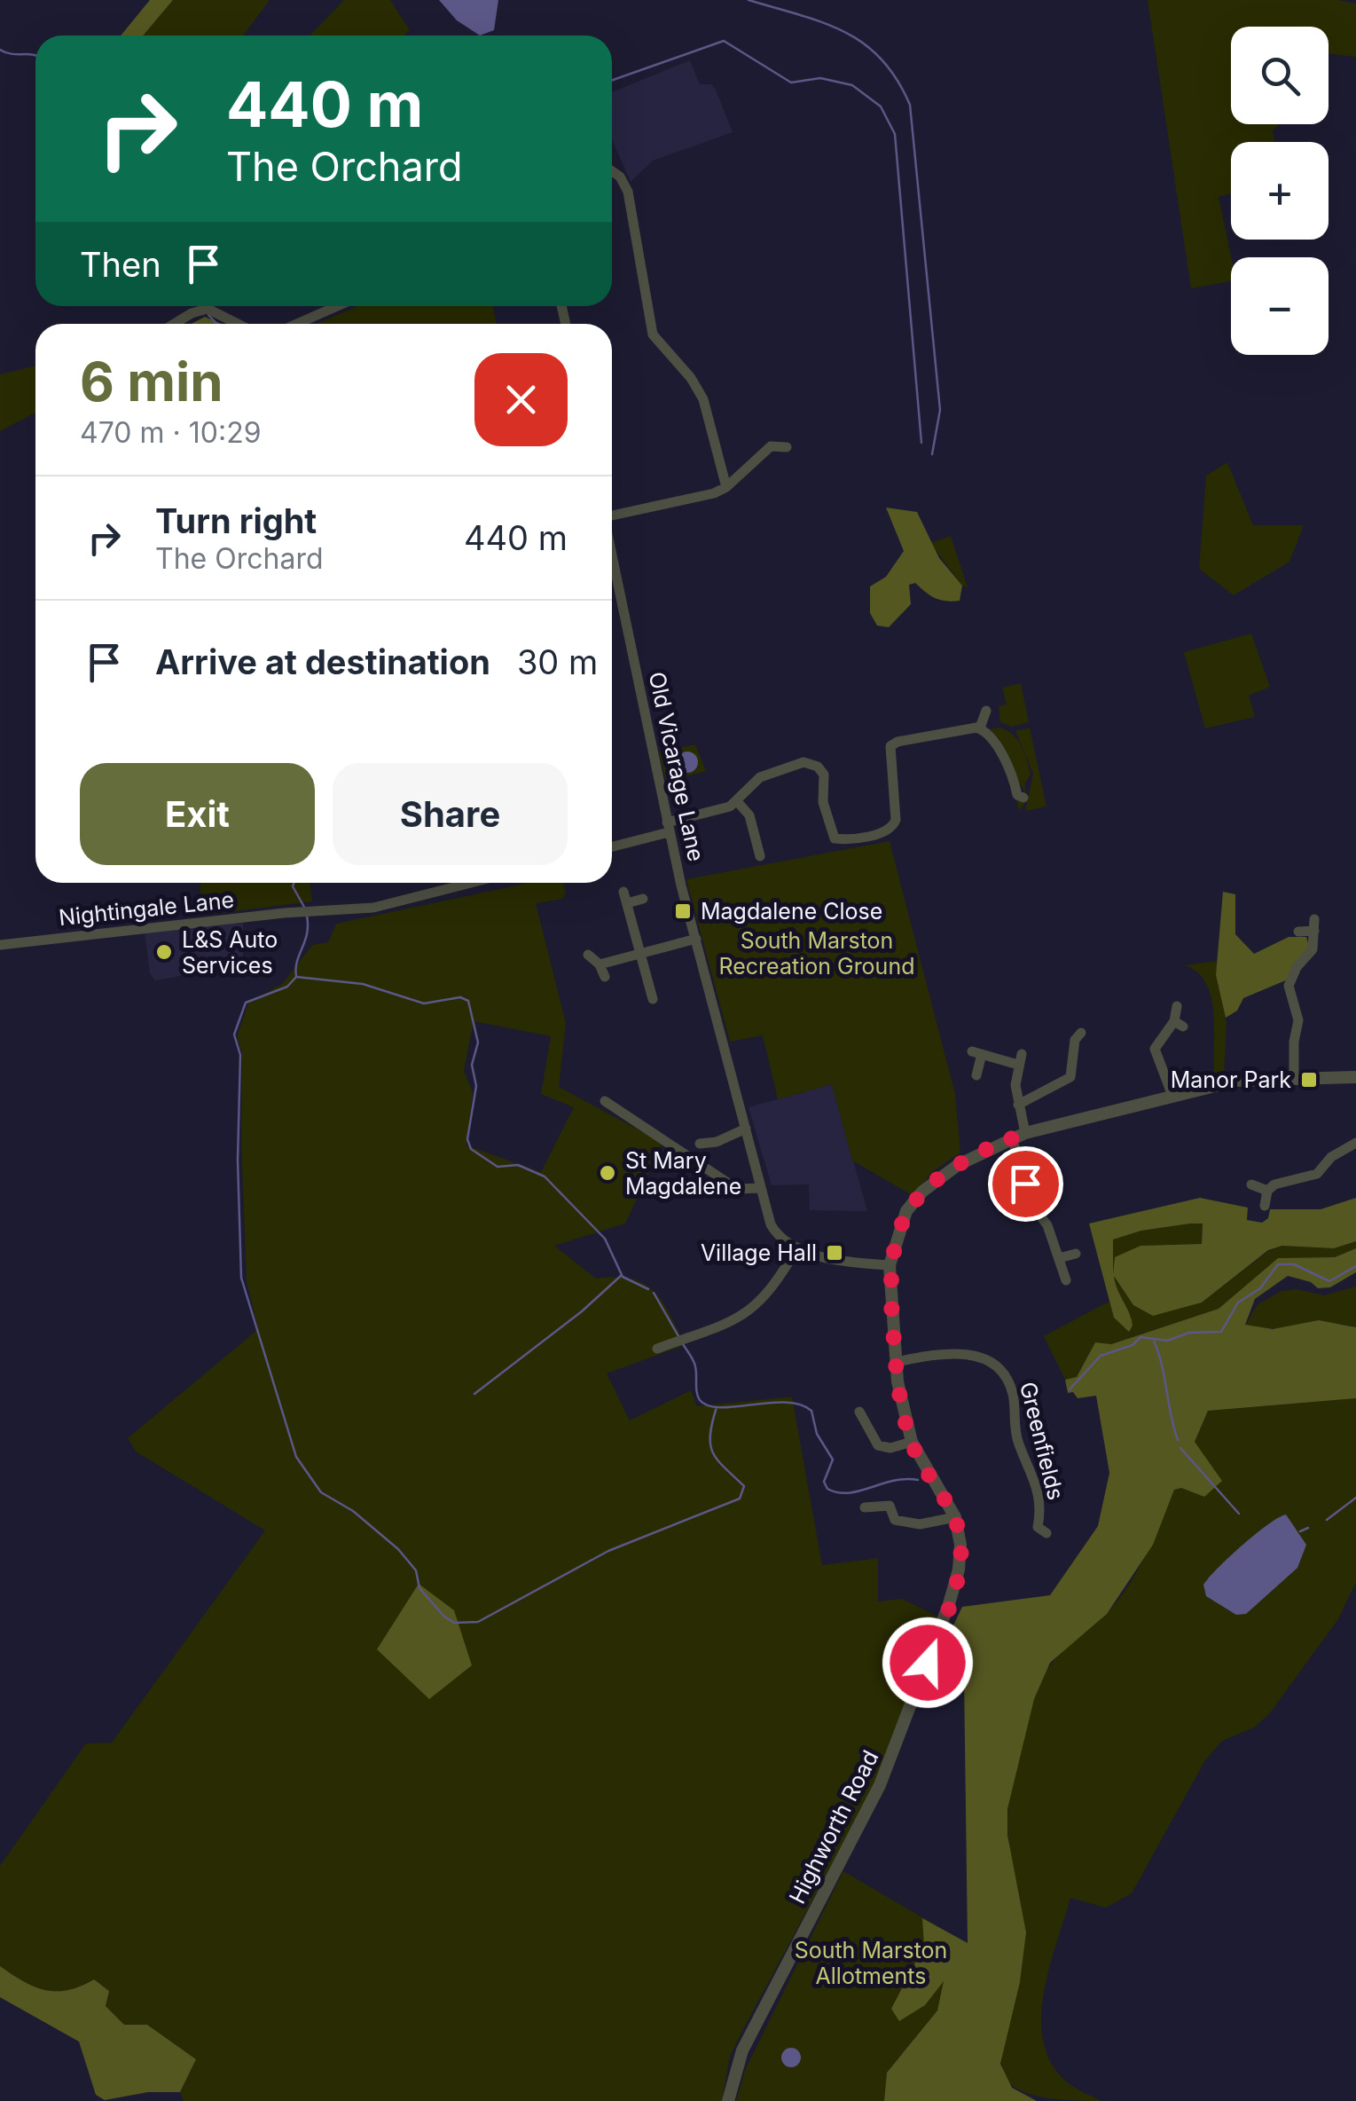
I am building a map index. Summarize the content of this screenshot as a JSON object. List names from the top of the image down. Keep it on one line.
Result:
{"streets":{"street":["Old Vicarage Lane","Nightingale Lane","Greenfields","Highworth Road"]},"crossings":[["Greenfields","Highworth Road"]],"parks":["South Marston Recreation Ground","South Marston Allotments"],"places":{"transit":["Magdalene Close","Manor Park","Village Hall"],"other":["L&S Auto Services","St Mary Magdalene"]},"page":{"map_buttons":["+","−"],"turn":["440 m","The Orchard"],"then":"Then","heading":["6 min","470 m · 10:29"],"list":[{"name":"Turn right","note":"The Orchard","value":"440 m"},{"name":"Arrive at destination","value":"30 m"}],"buttons":["Exit","Share"]}}
